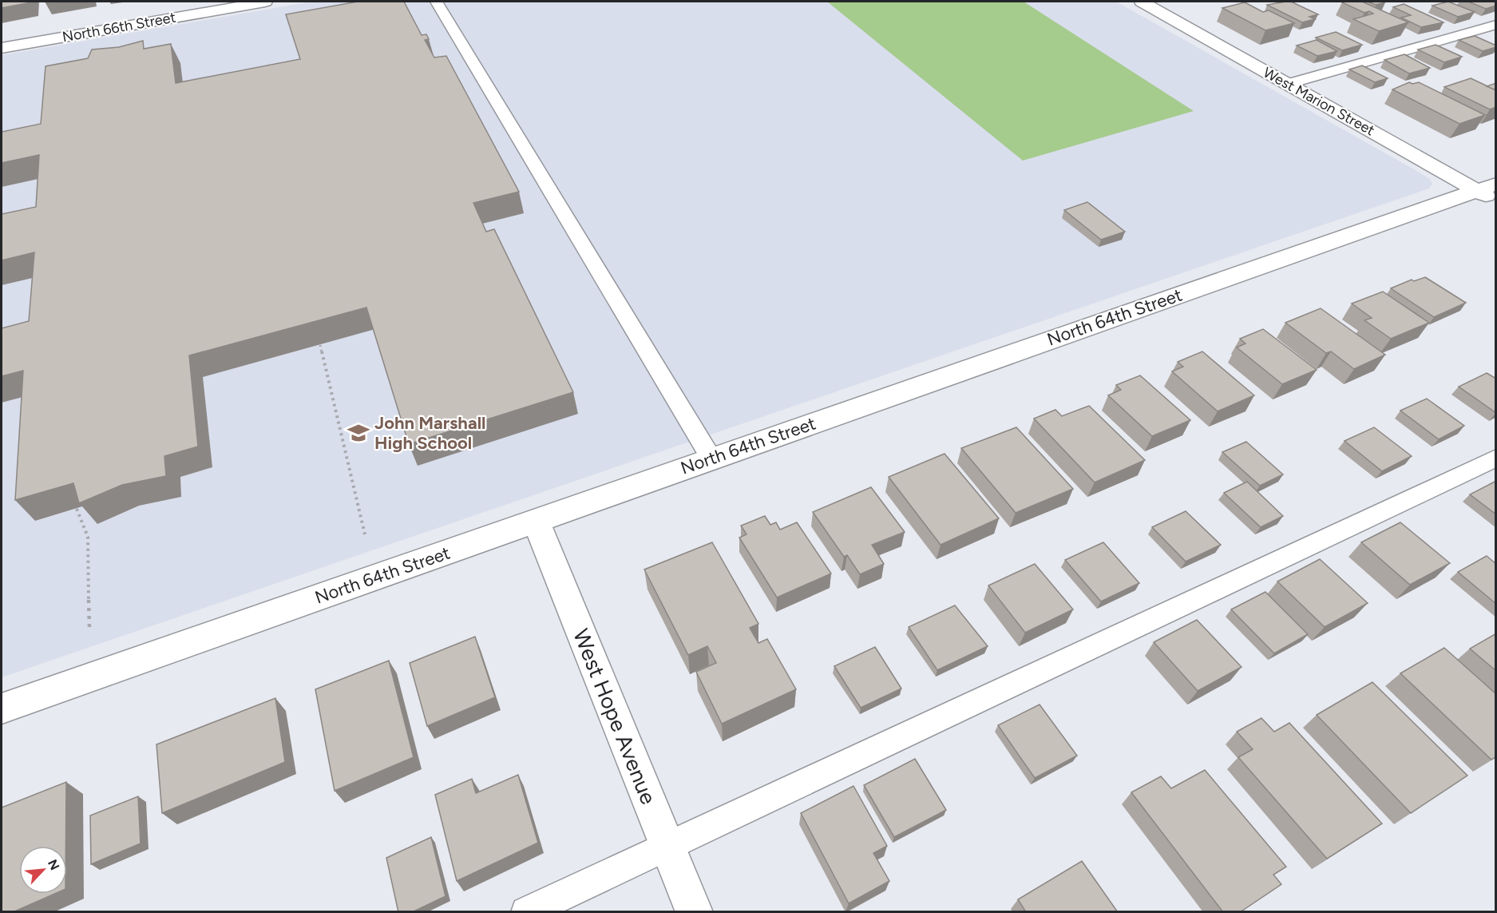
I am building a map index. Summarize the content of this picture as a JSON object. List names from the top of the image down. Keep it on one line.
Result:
{"streets":{"street":["North 66th Street","West Marion Street","North 64th Street","West Hope Avenue"]},"crossings":[["West Marion Street","North 64th Street"],["North 64th Street","West Hope Avenue"]],"places":{"school or university":["John Marshall High School"]},"north":"top right"}
